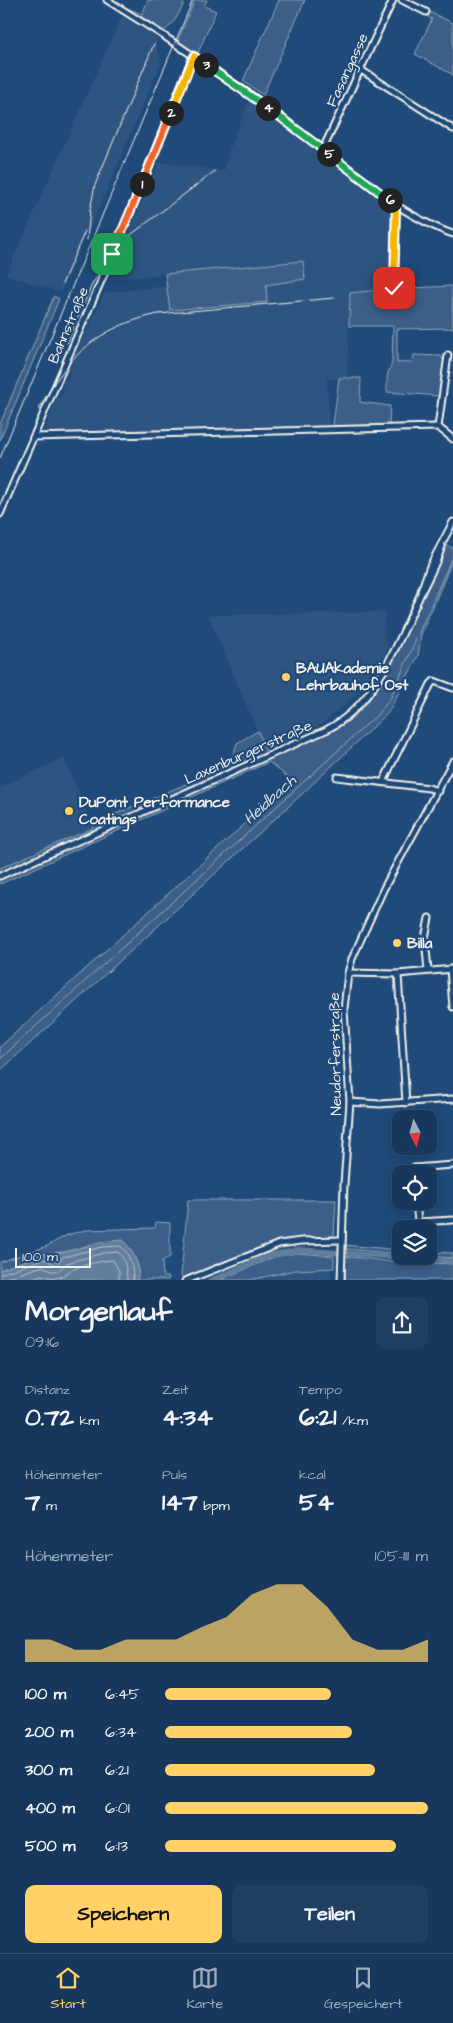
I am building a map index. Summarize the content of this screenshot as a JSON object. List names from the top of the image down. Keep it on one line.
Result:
{"streets":{"street":["Fasangasse","Bahnstraße","Laxenburgerstraße","Neudorferstraße"]},"water":["Heidbach"],"places":["BAUAkademie Lehrbauhof Ost","DuPont Performance Coatings","Billa"],"scale_bar":"100 m","north":"bottom","page":{"pins":["3","4","2","5","1","6"],"scale":"100 m","heading":["Morgenlauf","09:16"],"stats":[["Distanz","0.72 km"],["Zeit","4:34"],["Tempo","6:21 /km"],["Höhenmeter","7 m"],["Puls","147 bpm"],["kcal","54"]],"chart":["Höhenmeter","105–111 m"],"list":[{"name":"100 m","note":"6:45"},{"name":"200 m","note":"6:34"},{"name":"300 m","note":"6:21"},{"name":"400 m","note":"6:01"},{"name":"500 m","note":"6:13"}],"buttons":["Speichern","Teilen"],"tabs":["Start","Karte","Gespeichert"]}}
